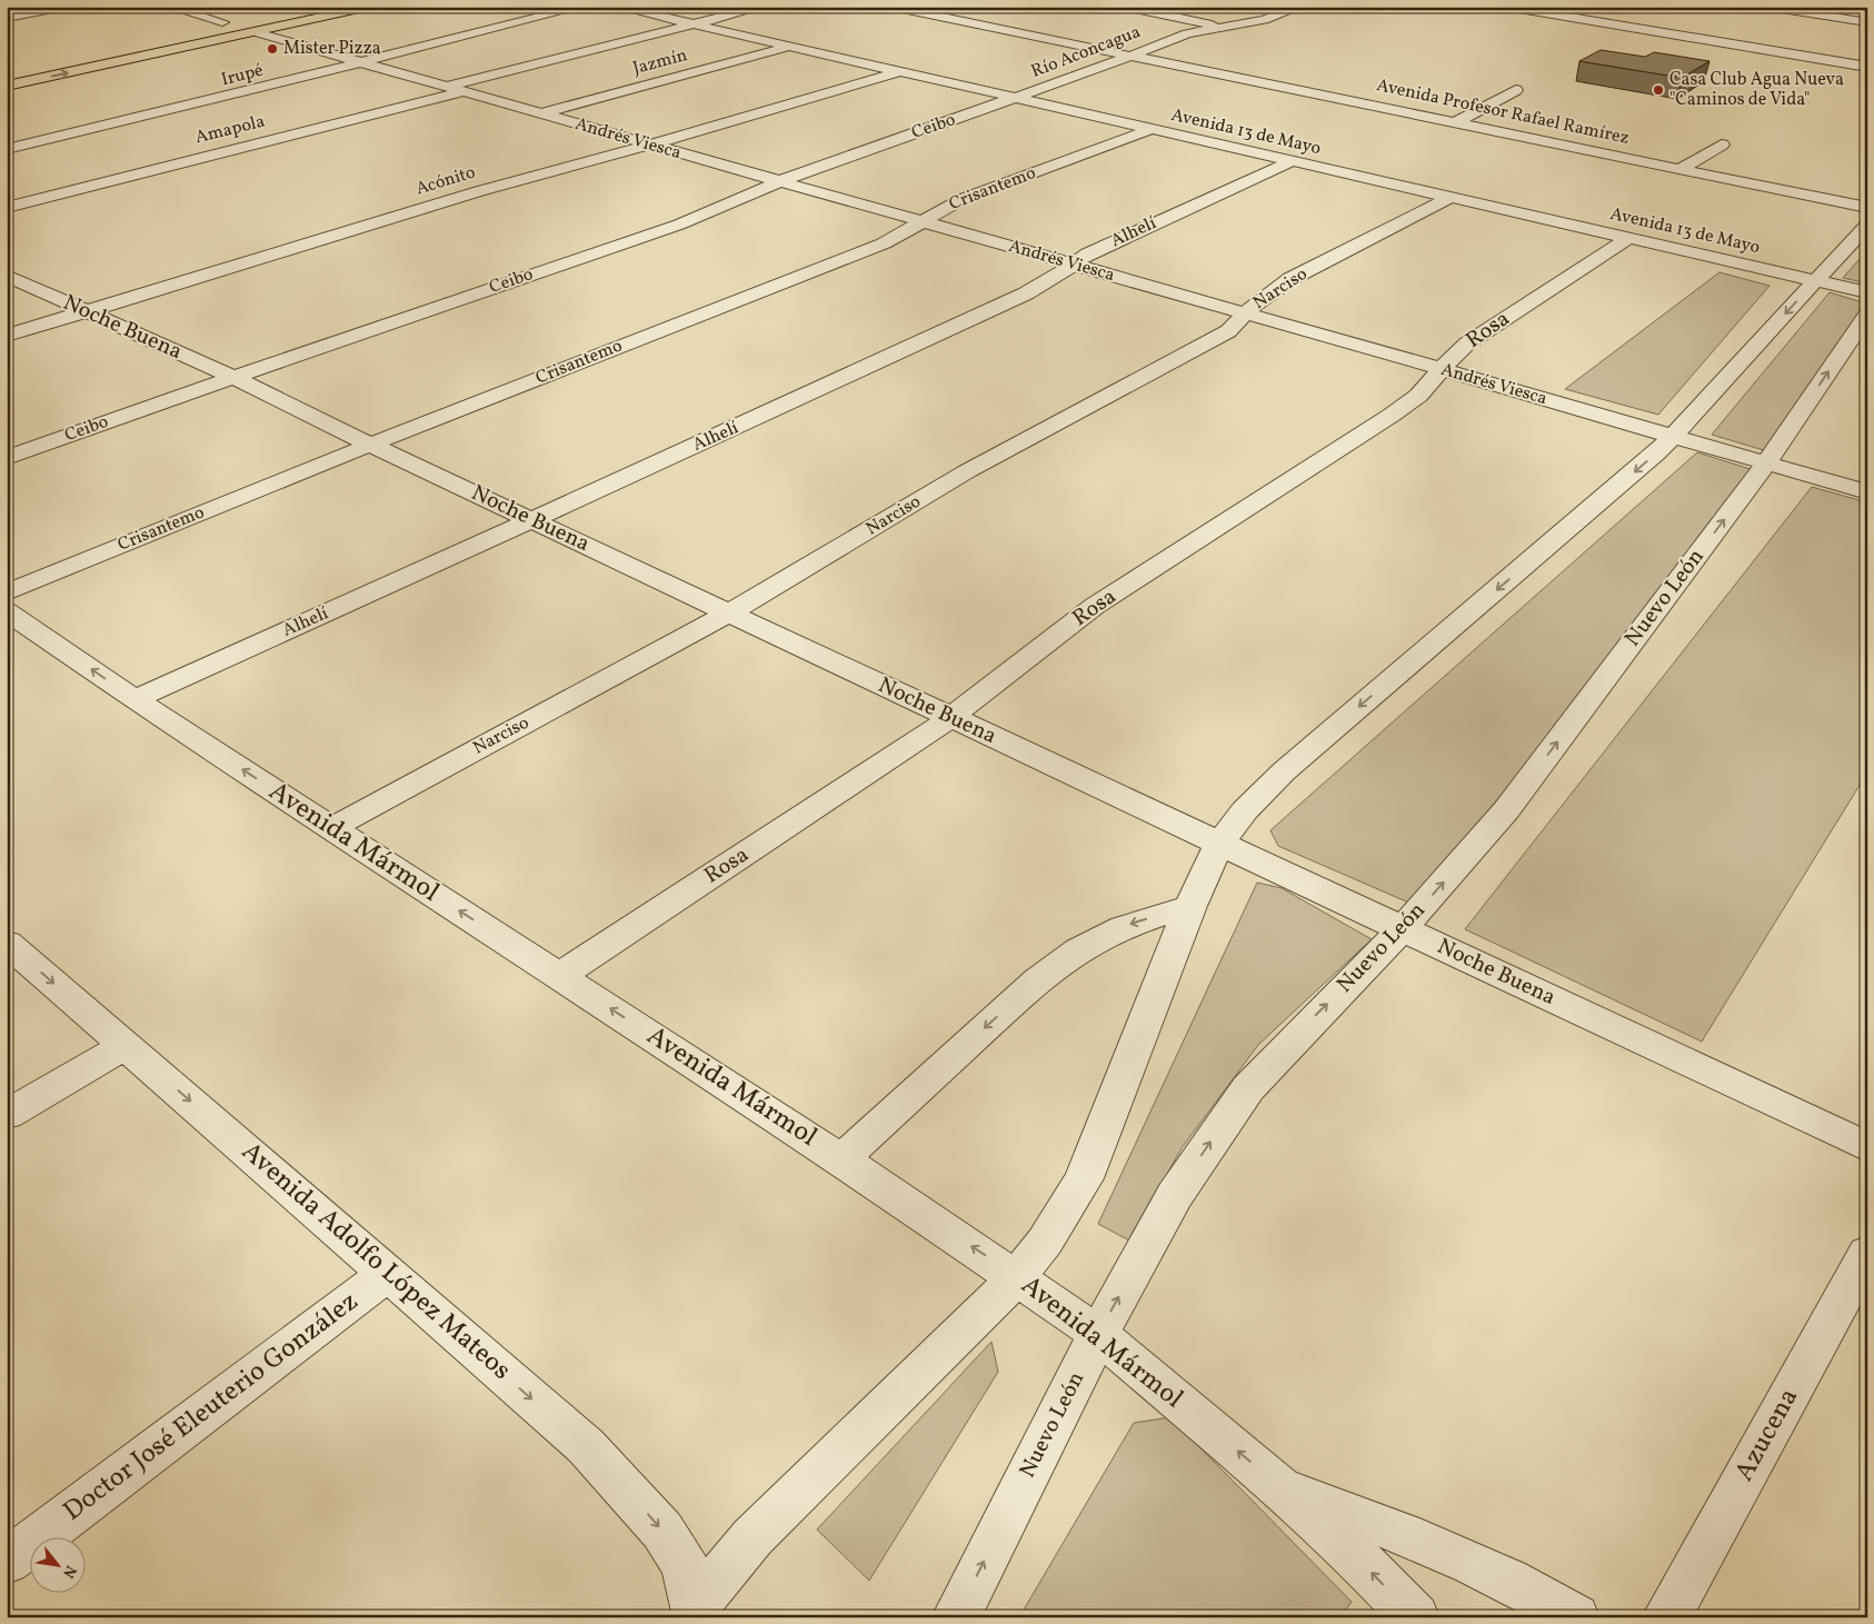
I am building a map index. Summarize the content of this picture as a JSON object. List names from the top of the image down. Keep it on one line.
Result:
{"streets":{"street":["Río Aconcagua","Jazmín","Irupé","Avenida Profesor Rafael Ramírez","Ceibo","Amapola","Avenida 13 de Mayo","Andrés Viesca","Acónito","Crisantemo","Alhelí","Narciso","Noche Buena","Rosa","Nuevo León","Avenida Mármol","Avenida Adolfo López Mateos","Doctor José Eleuterio González","Azucena"]},"crossings":[["Río Aconcagua","Avenida Profesor Rafael Ramírez"],["Río Aconcagua","Ceibo"],["Río Aconcagua","Avenida 13 de Mayo"],["Jazmín","Avenida 13 de Mayo"],["Jazmín","Andrés Viesca"],["Irupé","Andrés Viesca"],["Ceibo","Avenida 13 de Mayo"],["Ceibo","Andrés Viesca"],["Ceibo","Noche Buena"],["Amapola","Andrés Viesca"],["Avenida 13 de Mayo","Acónito"],["Avenida 13 de Mayo","Crisantemo"],["Avenida 13 de Mayo","Alhelí"],["Avenida 13 de Mayo","Narciso"],["Avenida 13 de Mayo","Rosa"],["Andrés Viesca","Acónito"],["Andrés Viesca","Crisantemo"],["Andrés Viesca","Alhelí"],["Andrés Viesca","Narciso"],["Andrés Viesca","Rosa"],["Andrés Viesca","Nuevo León"],["Acónito","Noche Buena"],["Crisantemo","Noche Buena"],["Alhelí","Noche Buena"],["Alhelí","Avenida Mármol"],["Narciso","Noche Buena"],["Narciso","Avenida Mármol"],["Noche Buena","Rosa"],["Noche Buena","Nuevo León"],["Rosa","Avenida Mármol"],["Nuevo León","Avenida Mármol"],["Avenida Adolfo López Mateos","Doctor José Eleuterio González"]],"one_way":["Avenida Mármol","Avenida Adolfo López Mateos"],"places":["Mister Pizza","Casa Club Agua Nueva \"Caminos de Vida\""],"north":"bottom right"}
